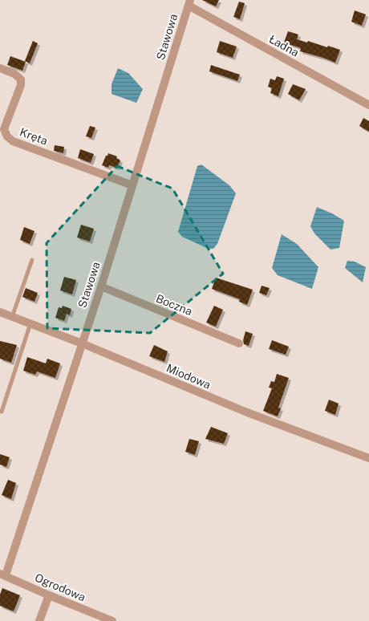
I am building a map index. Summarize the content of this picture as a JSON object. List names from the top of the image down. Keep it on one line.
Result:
{"streets":{"street":["Stawowa","Ładna","Kręta","Boczna","Miodowa","Ogrodowa"]},"crossings":[["Stawowa","Ładna"],["Stawowa","Kręta"],["Stawowa","Boczna"],["Stawowa","Miodowa"],["Stawowa","Ogrodowa"]]}
